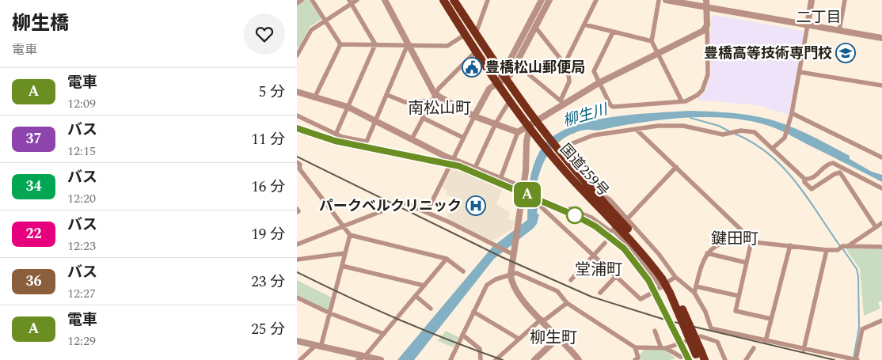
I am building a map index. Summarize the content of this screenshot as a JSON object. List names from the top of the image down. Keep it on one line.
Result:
{"streets":{"highway":["国道259号"]},"districts":["二丁目","南松山町","鍵田町","堂浦町","柳生町"],"water":["柳生川"],"places":{"school or university":["豊橋高等技術専門校"],"public building":["豊橋松山郵便局"],"hospital":["パークベルクリニック"]},"page":{"heading":["柳生橋","電車"],"on_map":"A","list":[{"mark":"A","name":"電車","note":"12:09","value":"5 分"},{"mark":"37","name":"バス","note":"12:15","value":"11 分"},{"mark":"34","name":"バス","note":"12:20","value":"16 分"},{"mark":"22","name":"バス","note":"12:23","value":"19 分"},{"mark":"36","name":"バス","note":"12:27","value":"23 分"},{"mark":"A","name":"電車","note":"12:29","value":"25 分"}]}}
